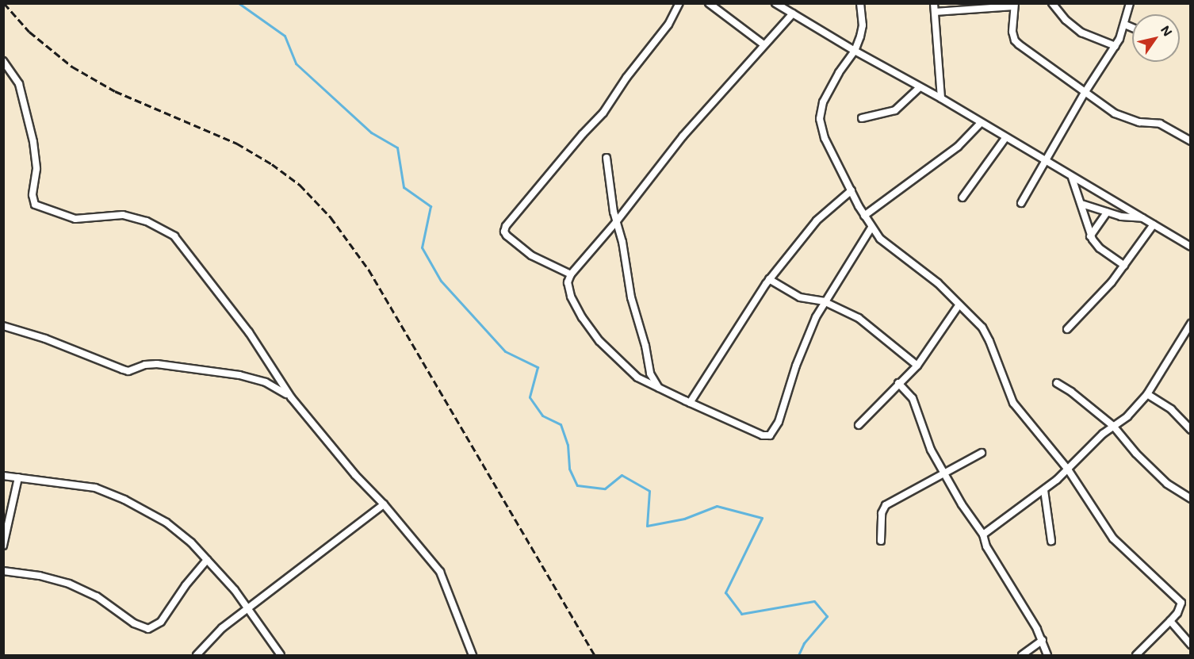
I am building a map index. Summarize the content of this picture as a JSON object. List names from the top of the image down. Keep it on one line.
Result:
{"north":"top right"}
